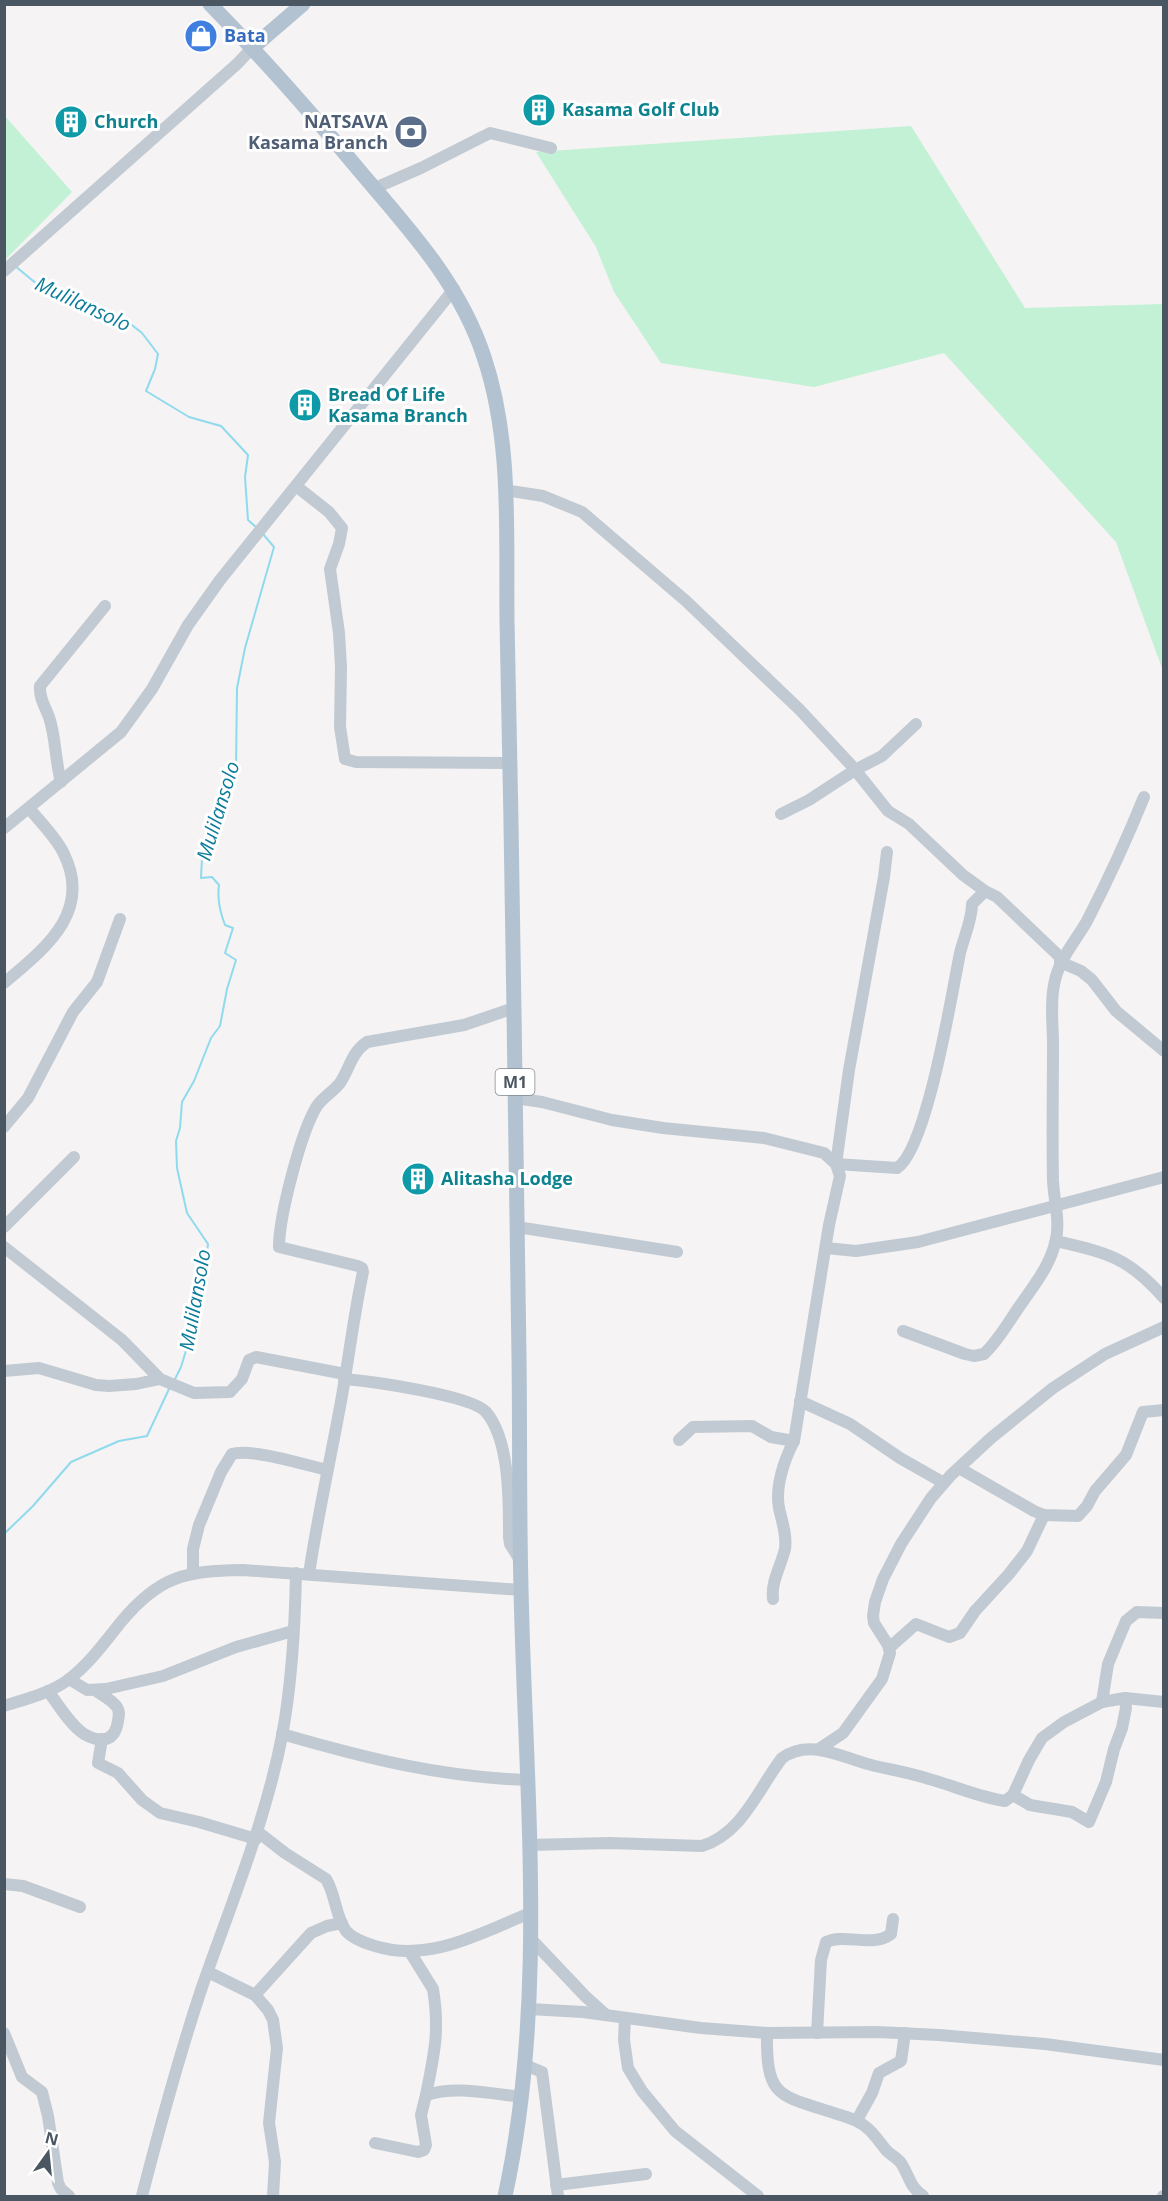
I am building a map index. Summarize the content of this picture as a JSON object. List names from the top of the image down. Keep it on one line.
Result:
{"streets":{"main road":["M1"]},"water":["Mulilansolo"],"places":{"shop":["Bata"],"building":["Kasama Golf Club","Church","Bread Of Life Kasama Branch","Alitasha Lodge"],"bank":["NATSAVA Kasama Branch"]},"north":"top"}
